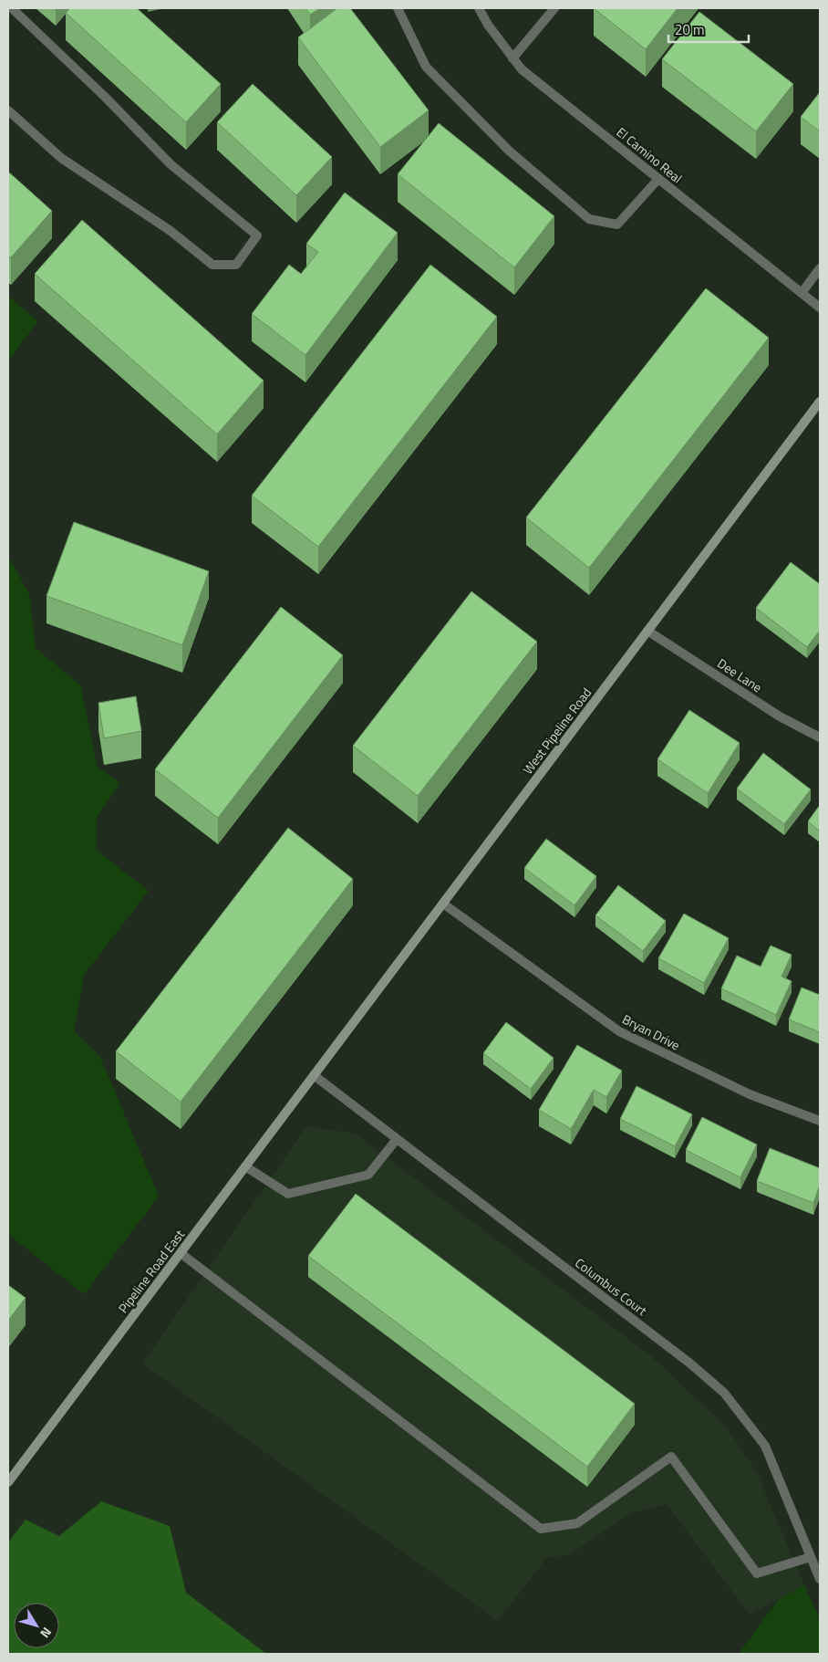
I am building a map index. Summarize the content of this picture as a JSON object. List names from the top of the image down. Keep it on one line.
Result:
{"streets":{"main road":["West Pipeline Road","Pipeline Road East"],"street":["El Camino Real","Dee Lane","Bryan Drive","Columbus Court"]},"crossings":[["Dee Lane","West Pipeline Road"],["West Pipeline Road","Bryan Drive"],["West Pipeline Road","Pipeline Road East"],["West Pipeline Road","Columbus Court"],["Pipeline Road East","Columbus Court"]],"scale_bar":"20 m","north":"bottom right"}
